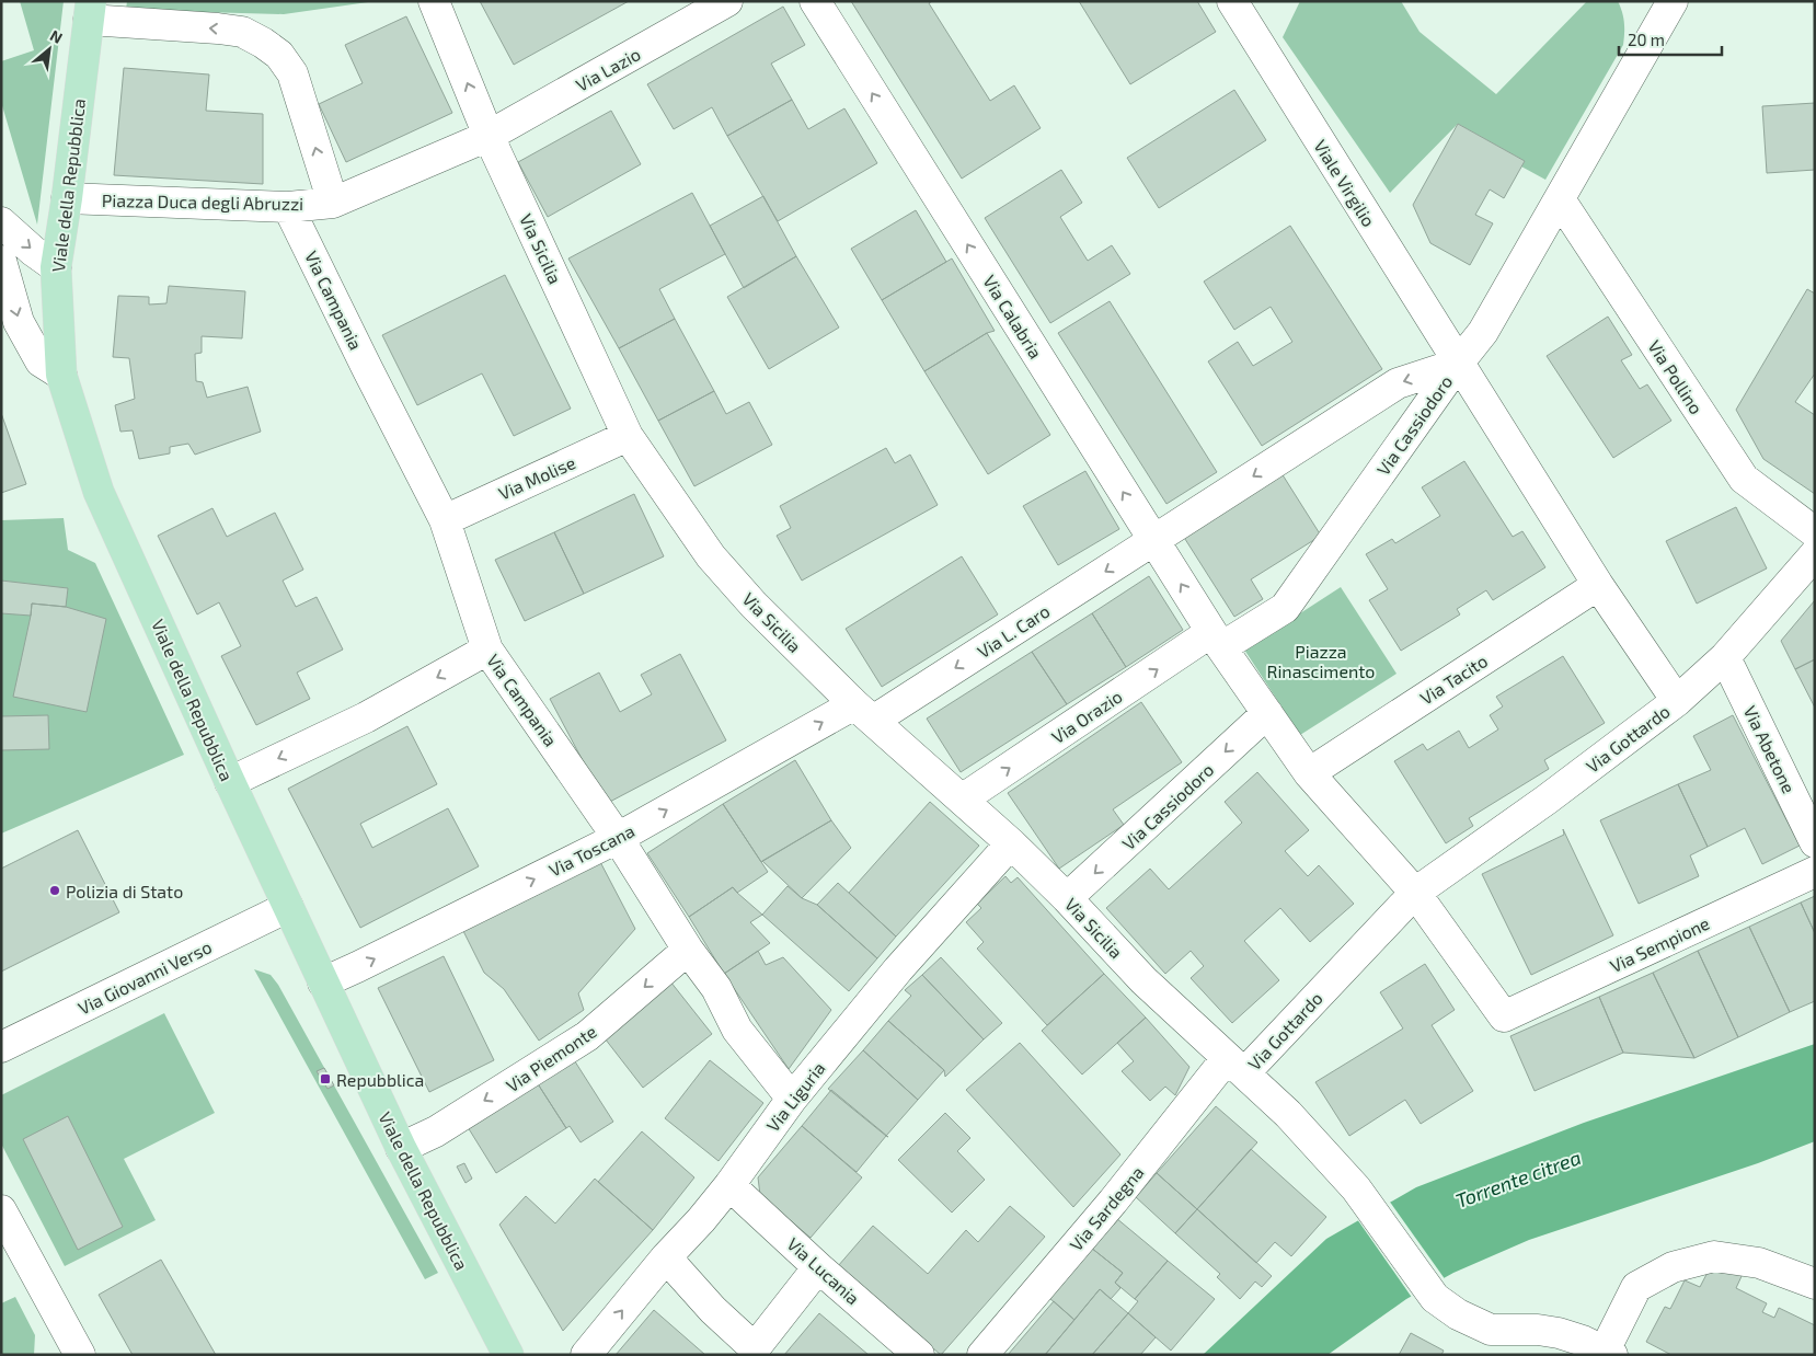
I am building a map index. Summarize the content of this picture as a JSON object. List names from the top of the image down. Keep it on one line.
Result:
{"streets":{"main road":["Viale della Repubblica"],"street":["Via Lazio","Viale Virgilio","Piazza Duca degli Abruzzi","Via Sicilia","Via Campania","Via Calabria","Via Pollino","Via Cassiodoro","Via Molise","Via L. Caro","Via Tacito","Via Orazio","Via Gottardo","Via Abetone","Via Toscana","Via Sempione","Via Giovanni Verso","Via Piemonte","Via Liguria","Via Sardegna","Via Lucania"]},"crossings":[["Via Lazio","Piazza Duca degli Abruzzi"],["Via Lazio","Via Sicilia"],["Viale Virgilio","Via Cassiodoro"],["Viale Virgilio","Via Tacito"],["Viale Virgilio","Via Gottardo"],["Viale della Repubblica","Piazza Duca degli Abruzzi"],["Viale della Repubblica","Via Toscana"],["Viale della Repubblica","Via Giovanni Verso"],["Viale della Repubblica","Via Piemonte"],["Piazza Duca degli Abruzzi","Via Sicilia"],["Piazza Duca degli Abruzzi","Via Campania"],["Via Sicilia","Via Cassiodoro"],["Via Sicilia","Via Molise"],["Via Sicilia","Via L. Caro"],["Via Sicilia","Via Orazio"],["Via Sicilia","Via Gottardo"],["Via Sicilia","Via Toscana"],["Via Sicilia","Via Liguria"],["Via Sicilia","Via Sardegna"],["Via Campania","Via Molise"],["Via Campania","Via Toscana"],["Via Campania","Via Piemonte"],["Via Campania","Via Liguria"],["Via Calabria","Via Cassiodoro"],["Via Calabria","Via L. Caro"],["Via Calabria","Via Orazio"],["Via Cassiodoro","Via L. Caro"],["Via Cassiodoro","Via Orazio"],["Via L. Caro","Via Toscana"],["Via Gottardo","Via Abetone"],["Via Gottardo","Via Sempione"],["Via Gottardo","Via Sardegna"],["Via Liguria","Via Lucania"]],"one_way":["Via Calabria","Via L. Caro","Via Orazio","Via Piemonte"],"water":["Torrente citrea"],"parks":["Piazza Rinascimento"],"places":{"other":["Polizia di Stato"],"transit":["Repubblica"]},"scale_bar":"20 m","north":"top right"}
